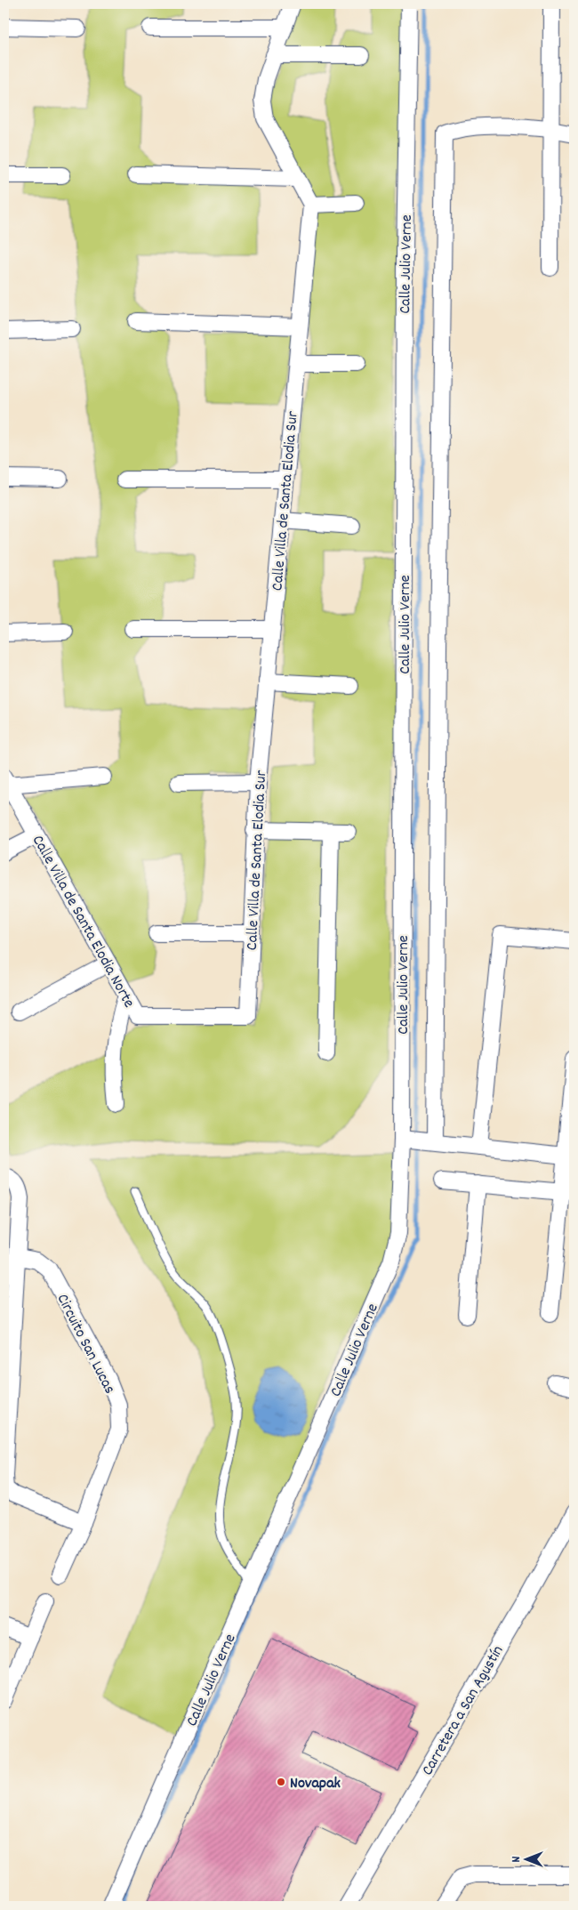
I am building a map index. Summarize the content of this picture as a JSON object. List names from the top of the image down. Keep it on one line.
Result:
{"streets":{"street":["Calle Julio Verne","Calle Villa de Santa Elodia Sur","Calle Villa de Santa Elodia Norte","Circuito San Lucas","Carretera a San Agustín"]},"crossings":[["Calle Villa de Santa Elodia Sur","Calle Villa de Santa Elodia Norte"]],"places":["Novapak"],"north":"left"}
